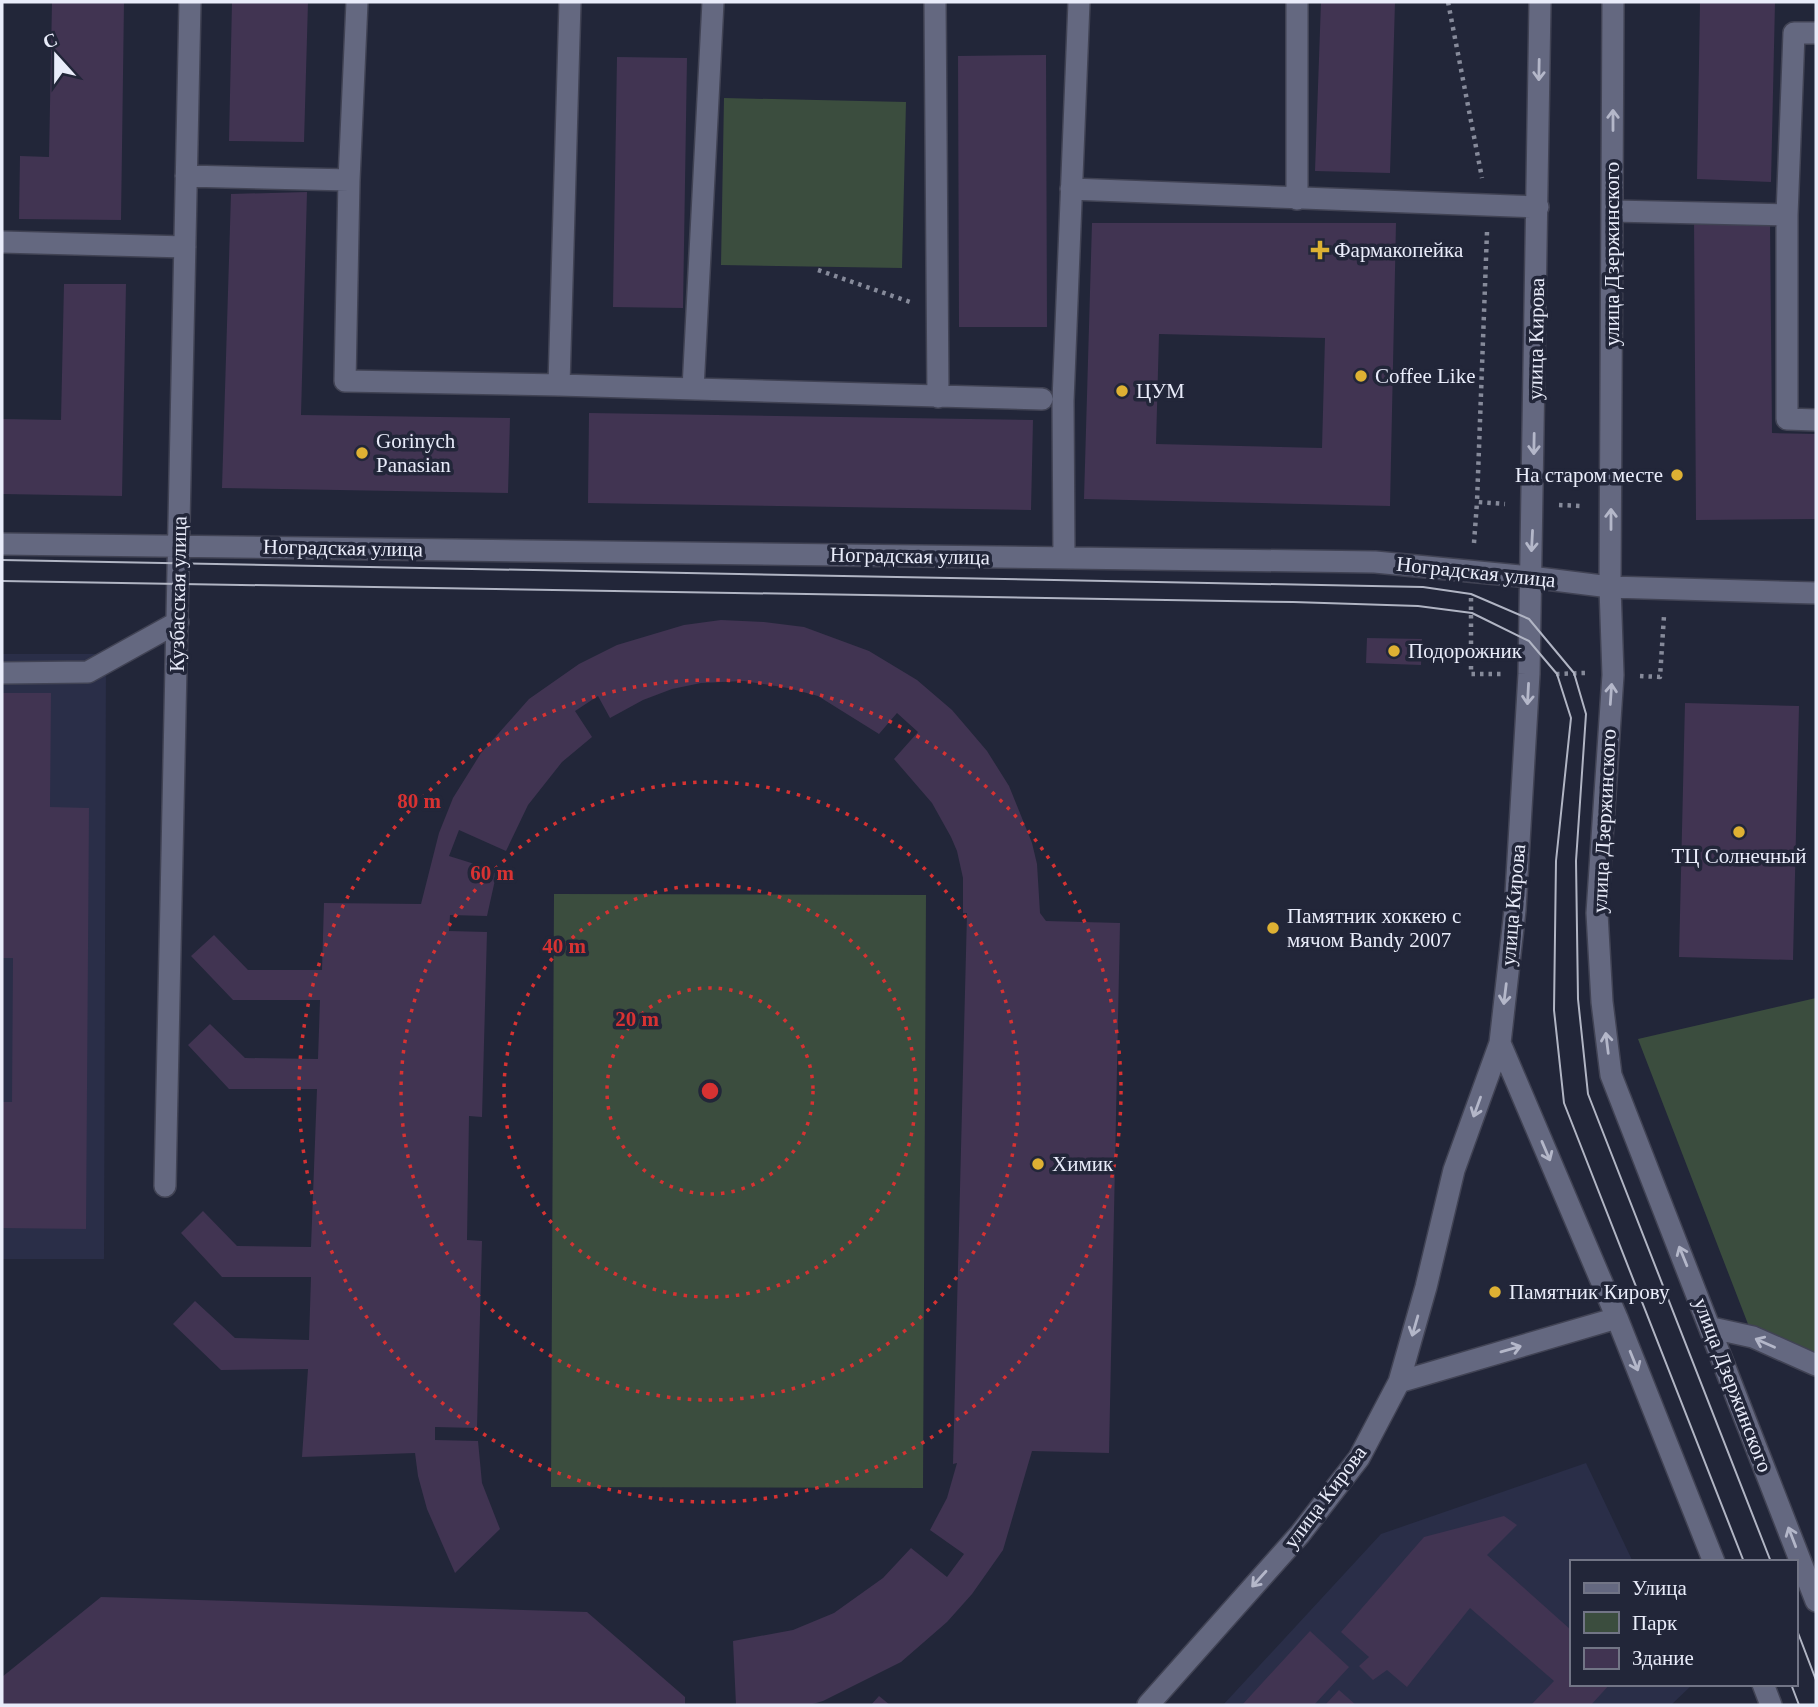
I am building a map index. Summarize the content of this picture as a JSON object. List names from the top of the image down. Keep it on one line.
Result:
{"streets":{"street":["улица Дзержинского","улица Кирова","Ноградская улица","Кузбасская улица"]},"crossings":[["улица Дзержинского","Ноградская улица"],["улица Кирова","Ноградская улица"],["Ноградская улица","Кузбасская улица"]],"one_way":["улица Кирова"],"places":{"health":["Фармакопейка"],"other":["Coffee Like","ЦУМ","Gorinych Panasian","На старом месте","Подорожник","ТЦ Солнечный","Памятник хоккею с мячом Bandy 2007","Химик","Памятник Кирову"]},"legend":["Улица","Парк","Здание"],"north":"top","rings":["80 m","60 m","40 m","20 m"]}
